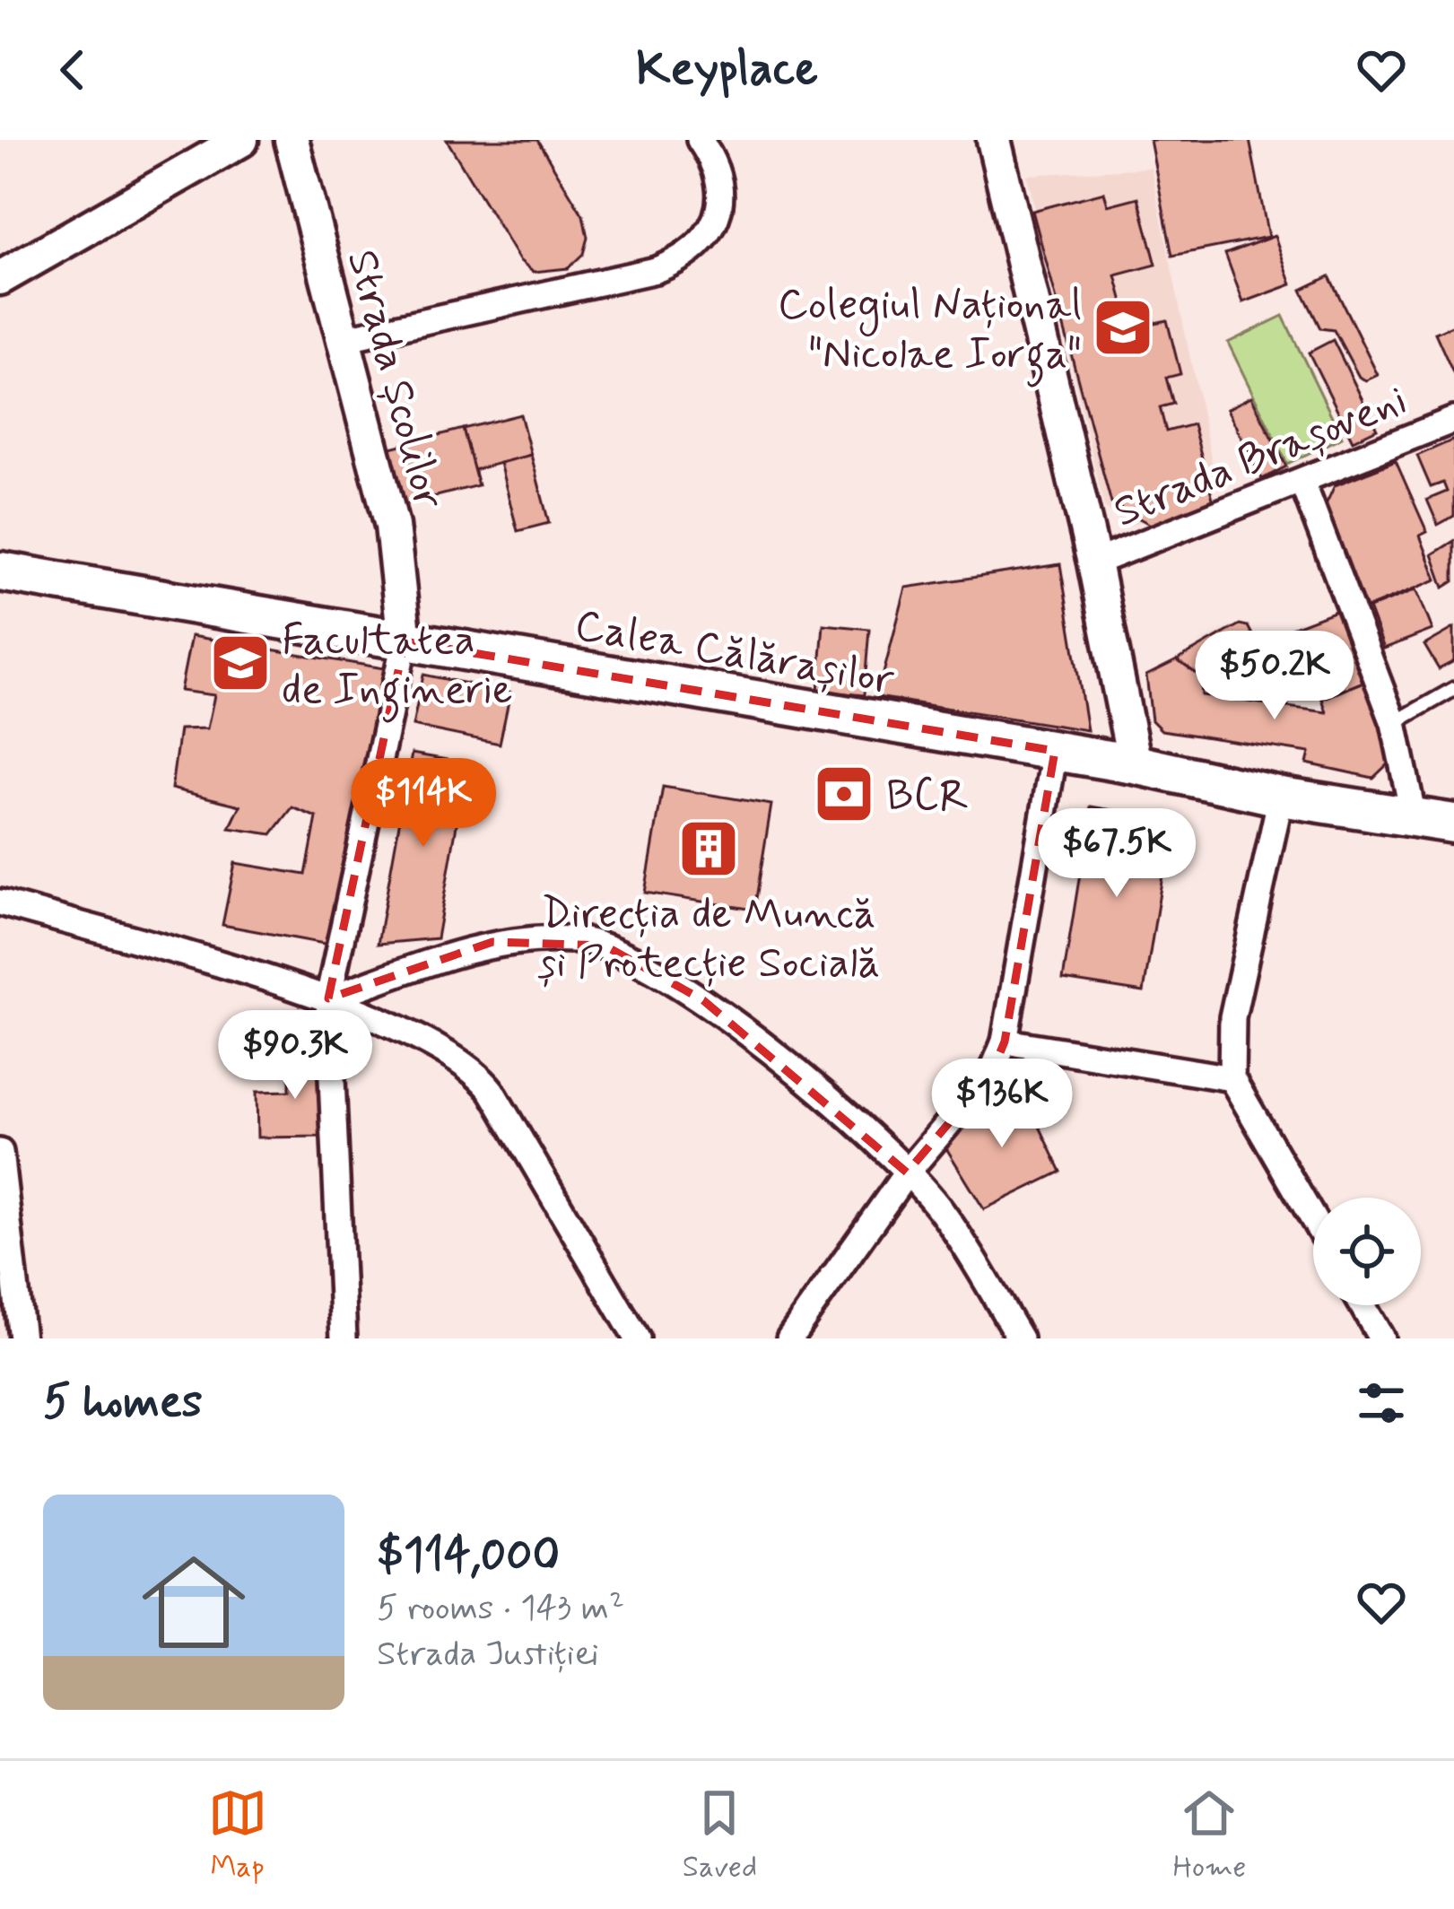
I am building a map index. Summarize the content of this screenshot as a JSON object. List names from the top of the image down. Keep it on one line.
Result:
{"streets":{"main road":["Strada Școlilor","Calea Călărașilor"],"street":["Strada Brașoveni"]},"crossings":[["Strada Școlilor","Calea Călărașilor"]],"places":{"school or university":["Colegiul Național \"Nicolae Iorga\"","Facultatea de Inginerie"],"bank":["BCR"],"building":["Direcția de Muncă și Protecție Socială"]},"page":{"header":"Keyplace","price":["$50.2K","$114K","$67.5K","$90.3K","$136K"],"heading":"5 homes","list":[{"name":"$114,000","note":"5 rooms · 143 m² · Strada Justiției"}],"tabs":["Map","Saved","Home"]}}
